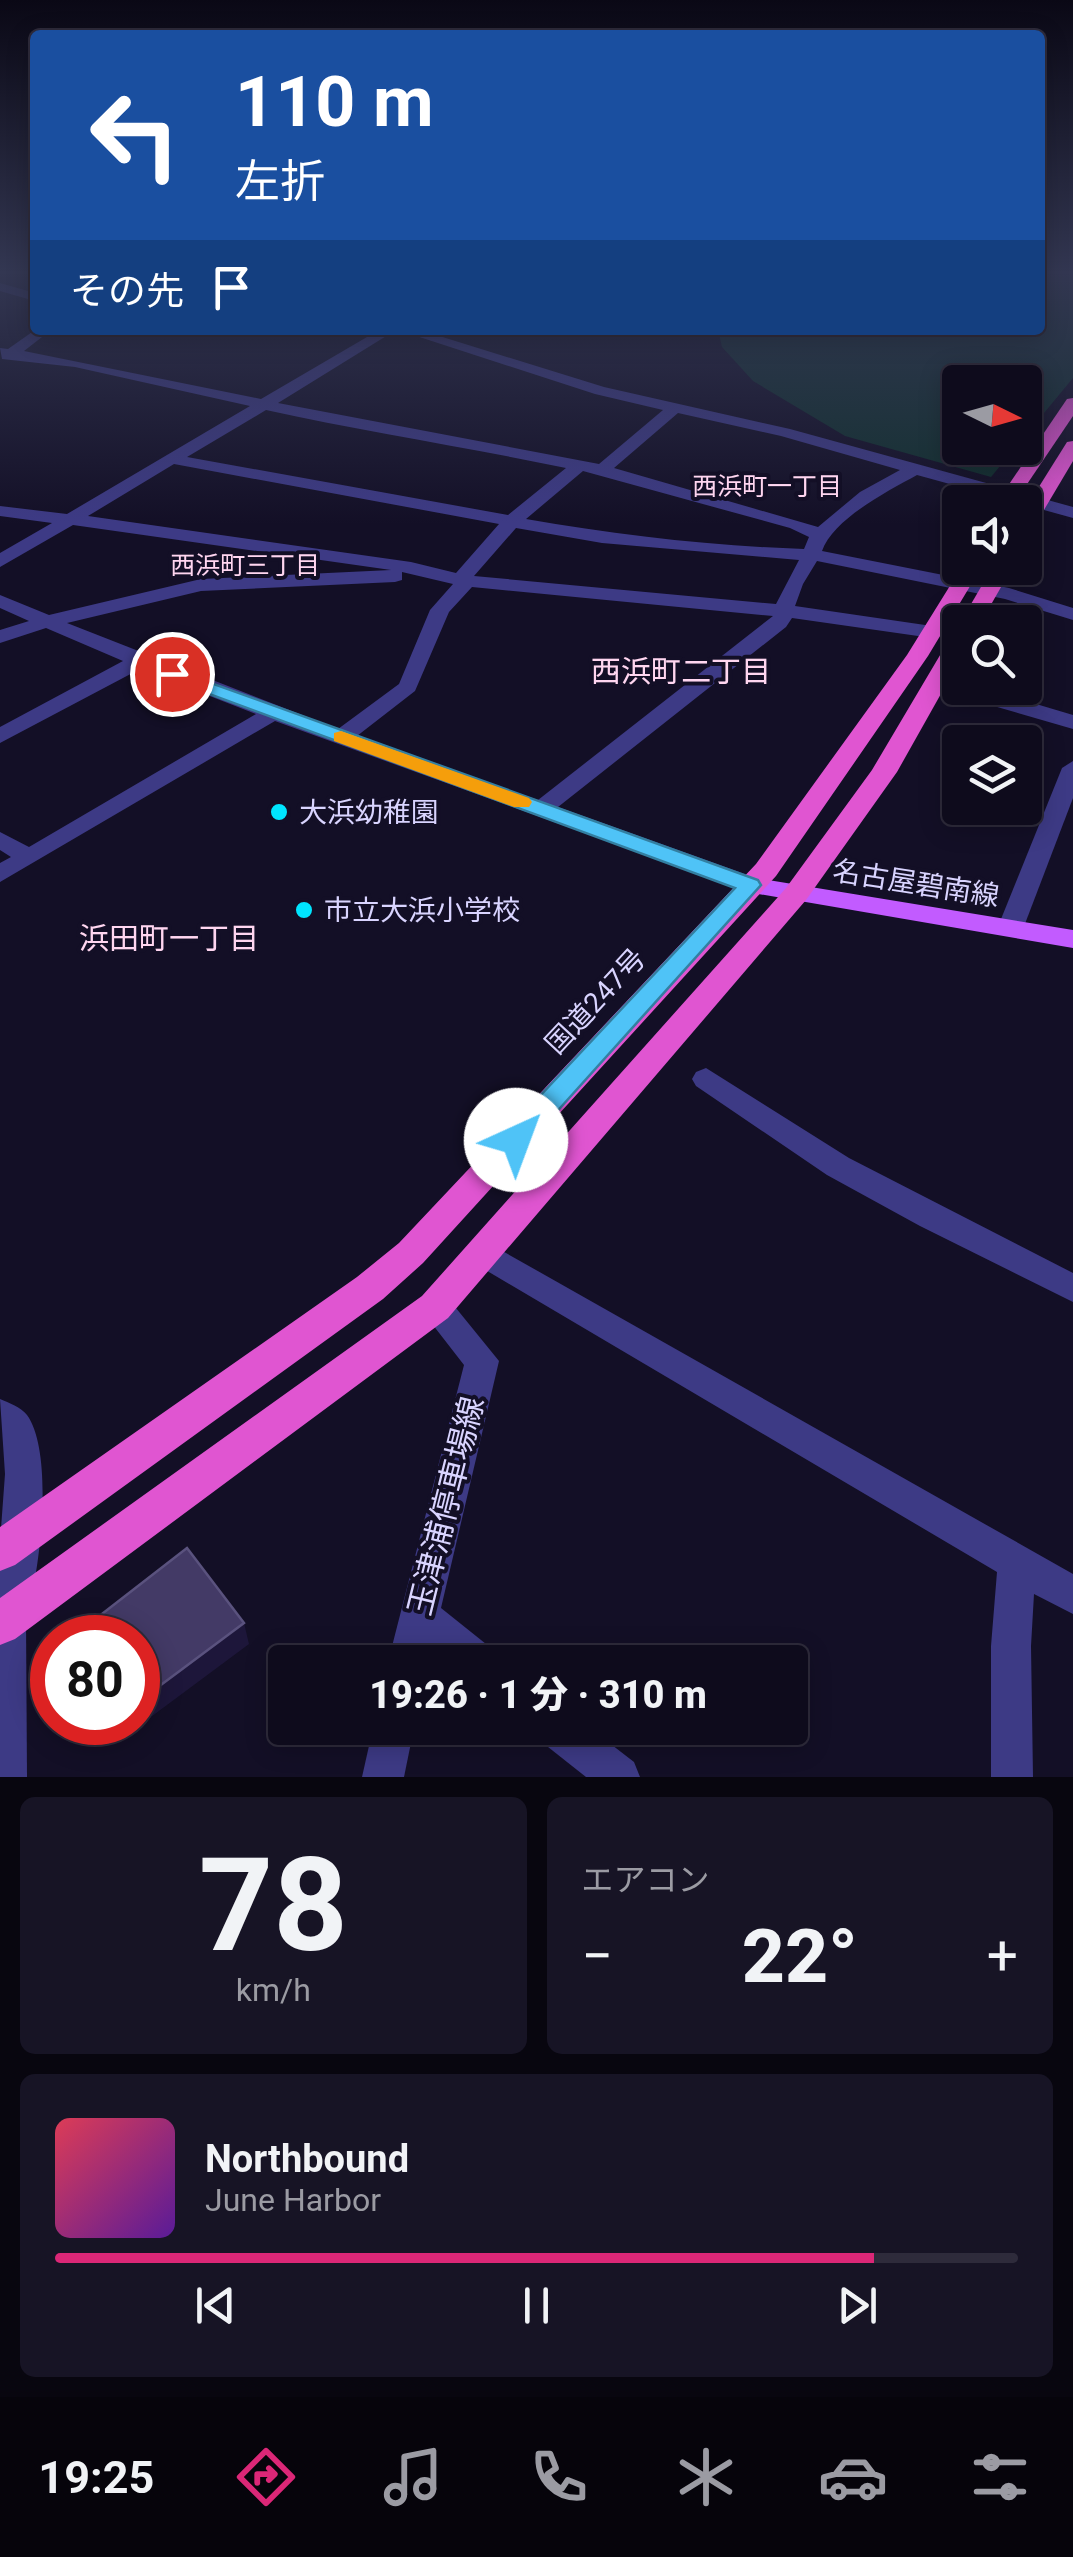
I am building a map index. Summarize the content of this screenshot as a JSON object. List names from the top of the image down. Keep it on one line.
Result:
{"streets":{"highway":["国道247号"],"main road":["名古屋碧南線"],"street":["玉津浦停車場線"]},"crossings":[["名古屋碧南線","国道247号"],["国道247号","玉津浦停車場線"]],"districts":["西浜町一丁目","西浜町三丁目","西浜町二丁目","浜田町一丁目"],"places":["大浜幼稚園","市立大浜小学校"],"north":"right","page":{"turn":["110 m","左折"],"then":"その先","limit":"80","trip":"19:26 · 1 分 · 310 m","tile":[["78","km/h"],"エアコン"],"heat":["−","22°","+"],"song":["Northbound","June Harbor"],"tabs":"19:25"}}
